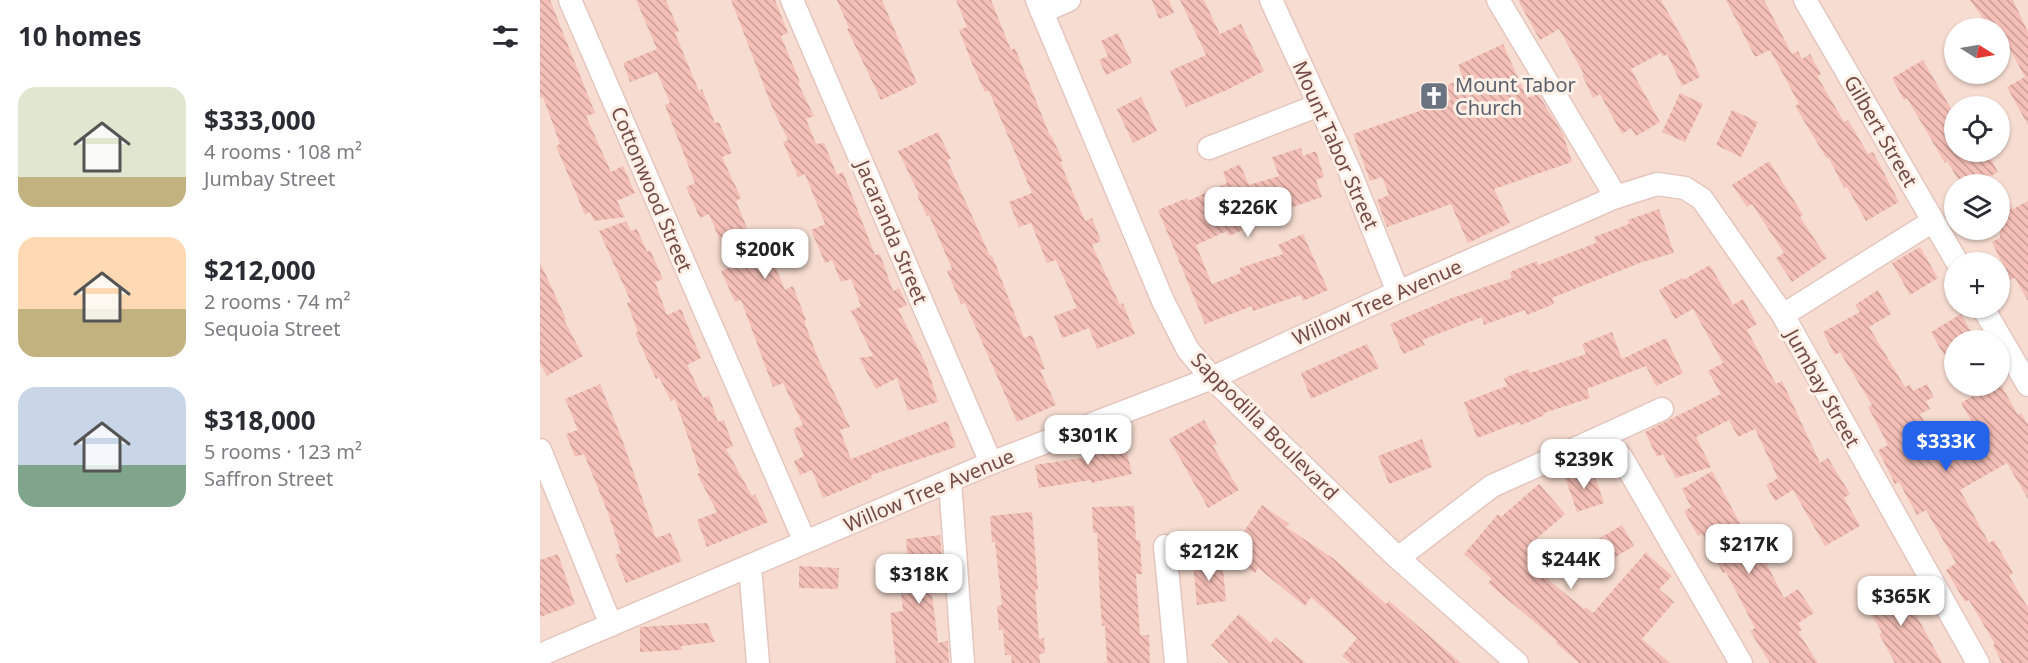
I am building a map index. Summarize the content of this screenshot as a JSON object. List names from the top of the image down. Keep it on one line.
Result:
{"streets":{"street":["Gilbert Street","Mount Tabor Street","Cottonwood Street","Jacaranda Street","Willow Tree Avenue","Jumbay Street","Sappodilla Boulevard"]},"crossings":[["Mount Tabor Street","Willow Tree Avenue"],["Cottonwood Street","Willow Tree Avenue"],["Jacaranda Street","Willow Tree Avenue"],["Willow Tree Avenue","Jumbay Street"],["Willow Tree Avenue","Sappodilla Boulevard"]],"places":{"church":["Mount Tabor Church"]},"north":"right","page":{"heading":"10 homes","map_buttons":["+","−"],"list":[{"name":"$333,000","note":"4 rooms · 108 m² · Jumbay Street"},{"name":"$212,000","note":"2 rooms · 74 m² · Sequoia Street"},{"name":"$318,000","note":"5 rooms · 123 m² · Saffron Street"}],"price":["$226K","$200K","$301K","$333K","$239K","$217K","$212K","$244K","$318K","$365K"]}}
